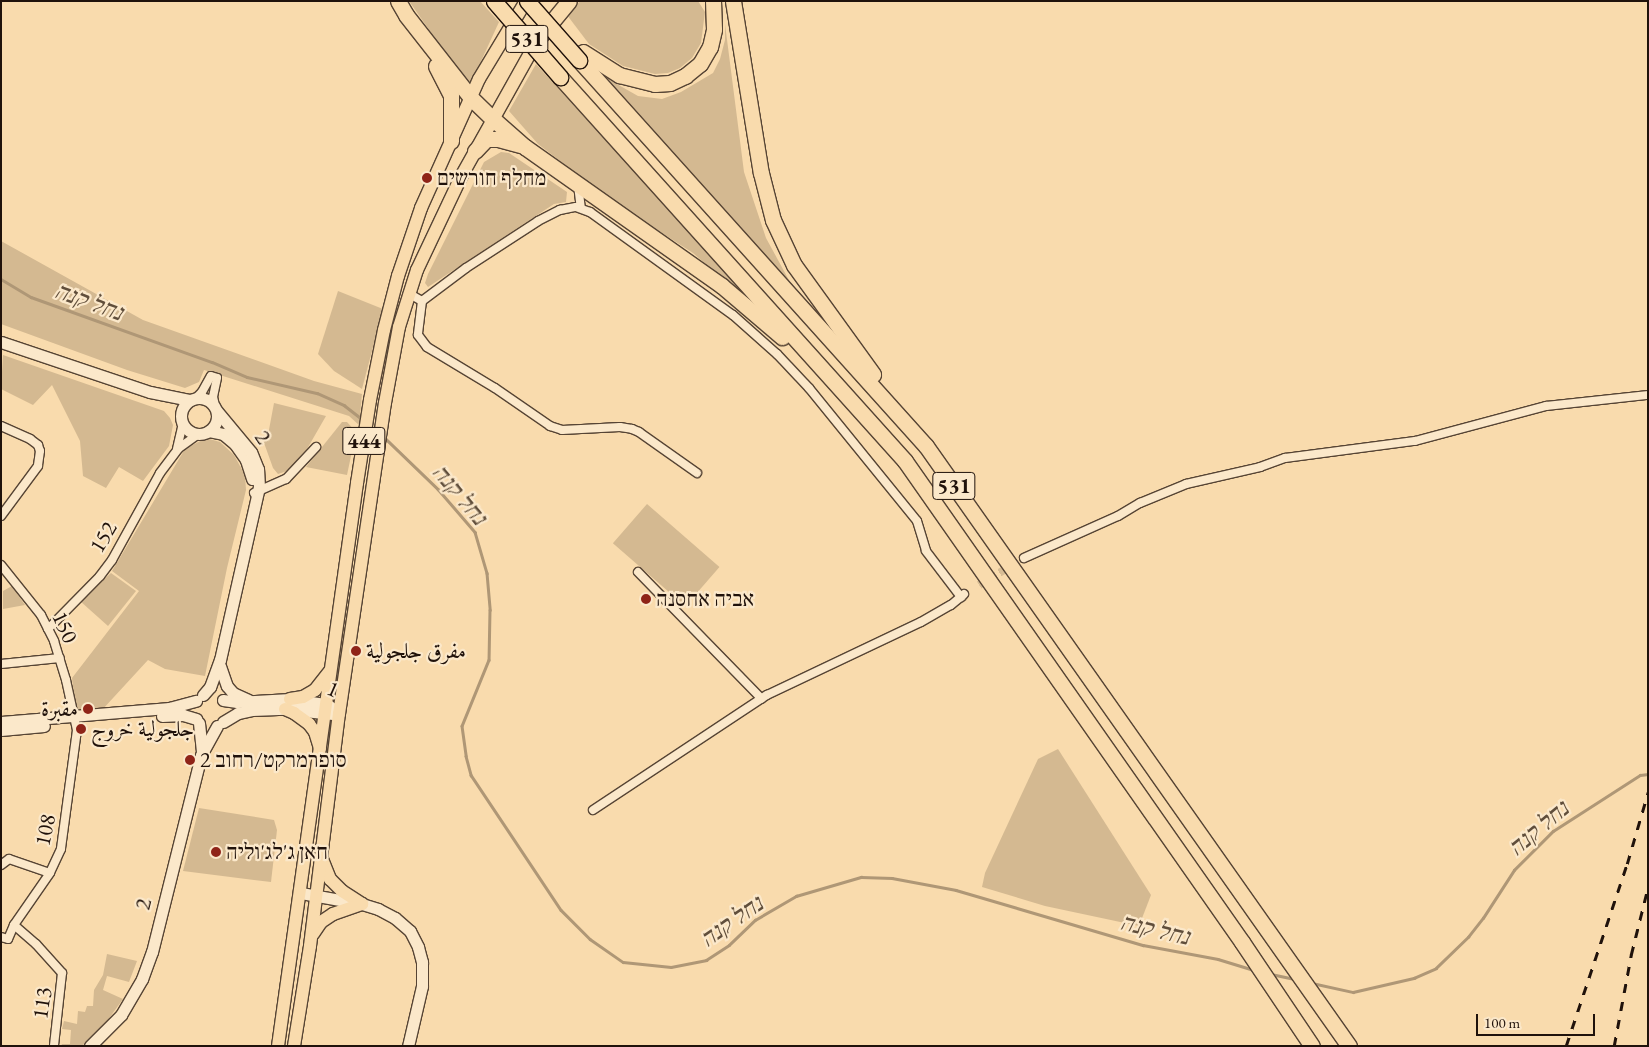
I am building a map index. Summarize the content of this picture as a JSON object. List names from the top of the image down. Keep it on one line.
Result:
{"streets":{"highway":["531"],"main road":["444"],"street":["2","152","150","1","108","113"]},"crossings":[["531","444"],["2","152"],["2","1"],["444","1"],["152","150"],["150","108"],["108","113"]],"water":["נחל קנה"],"places":["מחלף חורשים","אביה אחסנה","مفرق جلجولية","مقبرة","جلجولية خروج","סופרמרקט/רחוב 2","חאן ג'לג'וליה"],"scale_bar":"100 m"}
